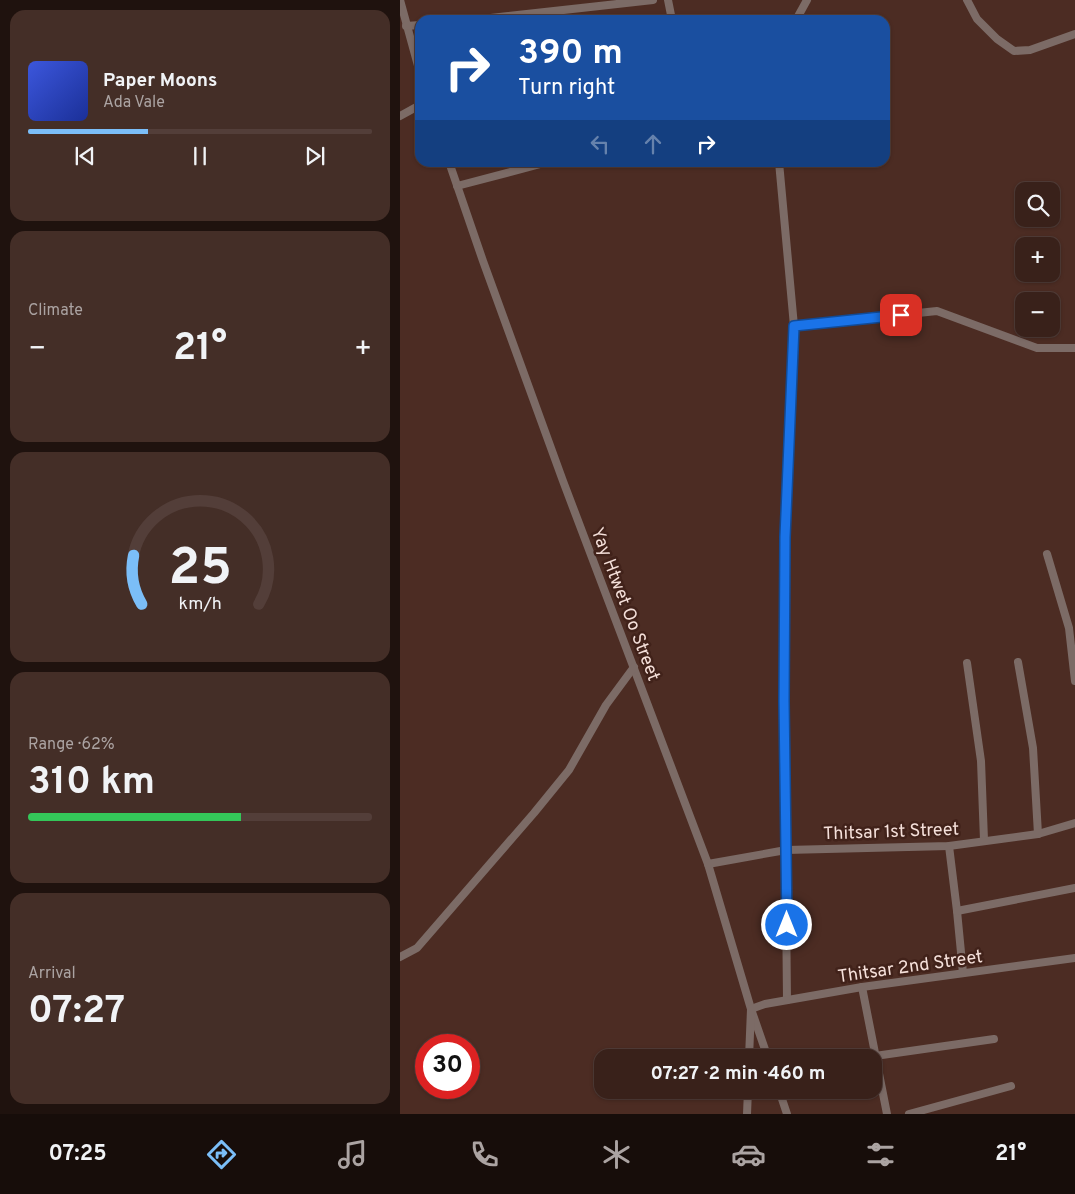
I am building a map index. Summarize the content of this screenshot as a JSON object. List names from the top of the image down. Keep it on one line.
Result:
{"streets":{"street":["Yay Htwet Oo Street","Thitsar 1st Street","Thitsar 2nd Street"]},"crossings":[["Yay Htwet Oo Street","Thitsar 1st Street"],["Yay Htwet Oo Street","Thitsar 2nd Street"]],"page":{"turn":["390 m","Turn right"],"song":["Paper Moons","Ada Vale"],"map_buttons":["+","−"],"tile":["Climate",["Range · 62%","310 km"],["Arrival","07:27"]],"heat":["−","21°","+"],"limit":"30","trip":"07:27 · 2 min · 460 m","tabs":["07:25","21°"],"gauge":["25","km/h"]}}
